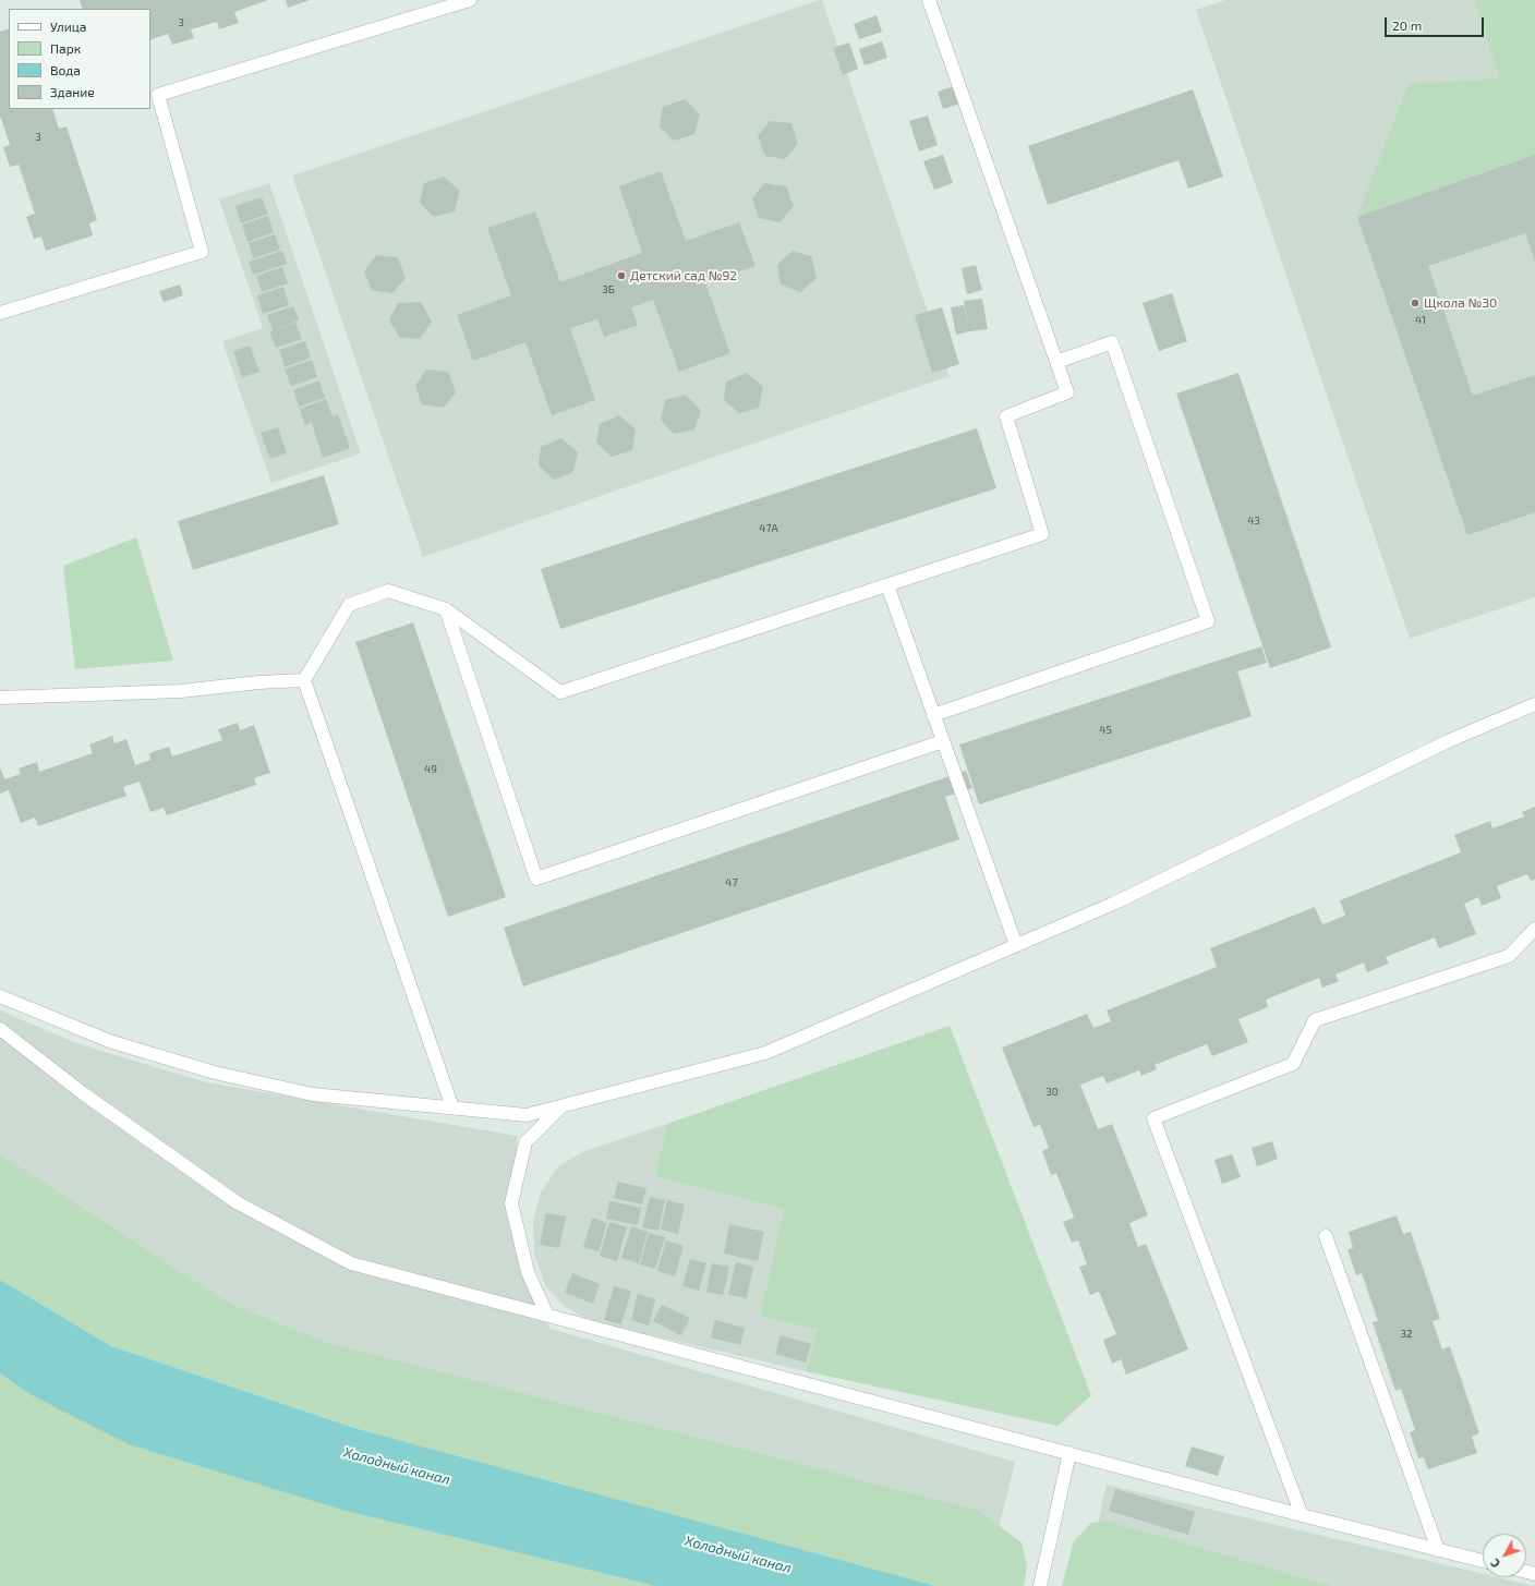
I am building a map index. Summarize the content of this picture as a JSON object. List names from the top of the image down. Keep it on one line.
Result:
{"water":["Холодный канал"],"places":["Детский сад №92","Щкола №30"],"house_numbers":["3","3","3Б","41","43","47А","45","49","47","30","32"],"legend":["Улица","Парк","Вода","Здание"],"scale_bar":"20 m","north":"bottom left"}
